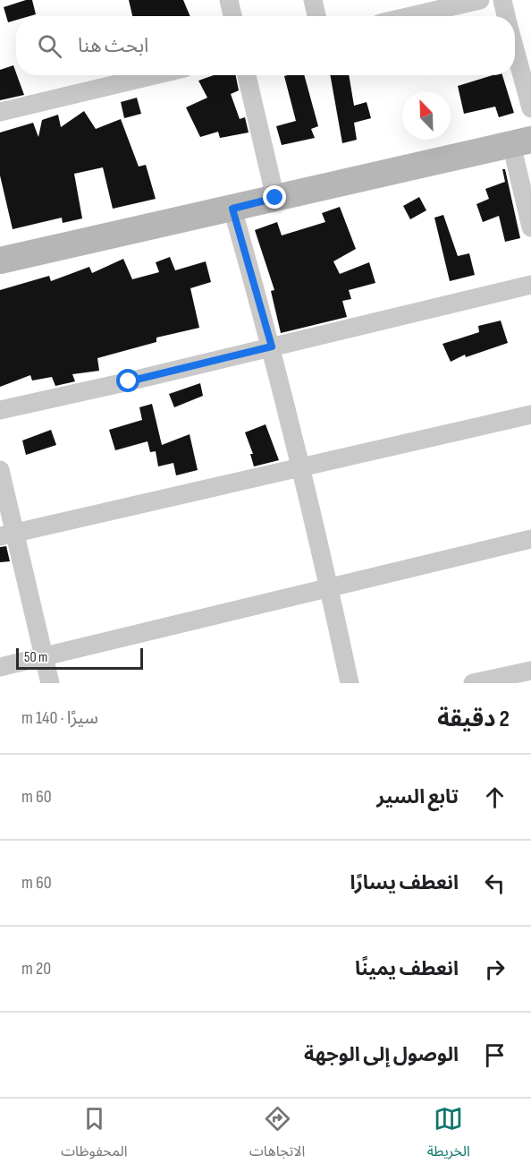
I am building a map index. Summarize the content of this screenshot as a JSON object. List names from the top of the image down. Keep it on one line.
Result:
{"scale_bar":"50 m","north":"top left","page":{"search":"ابحث هنا","scale":"50 m","heading":["2 دقيقة","سيرًا · 140 m"],"list":[["تابع السير","60 m"],["انعطف يسارًا","60 m"],["انعطف يمينًا","20 m"],"الوصول إلى الوجهة"],"nav":["الخريطة","الاتجاهات","المحفوظات"]}}
